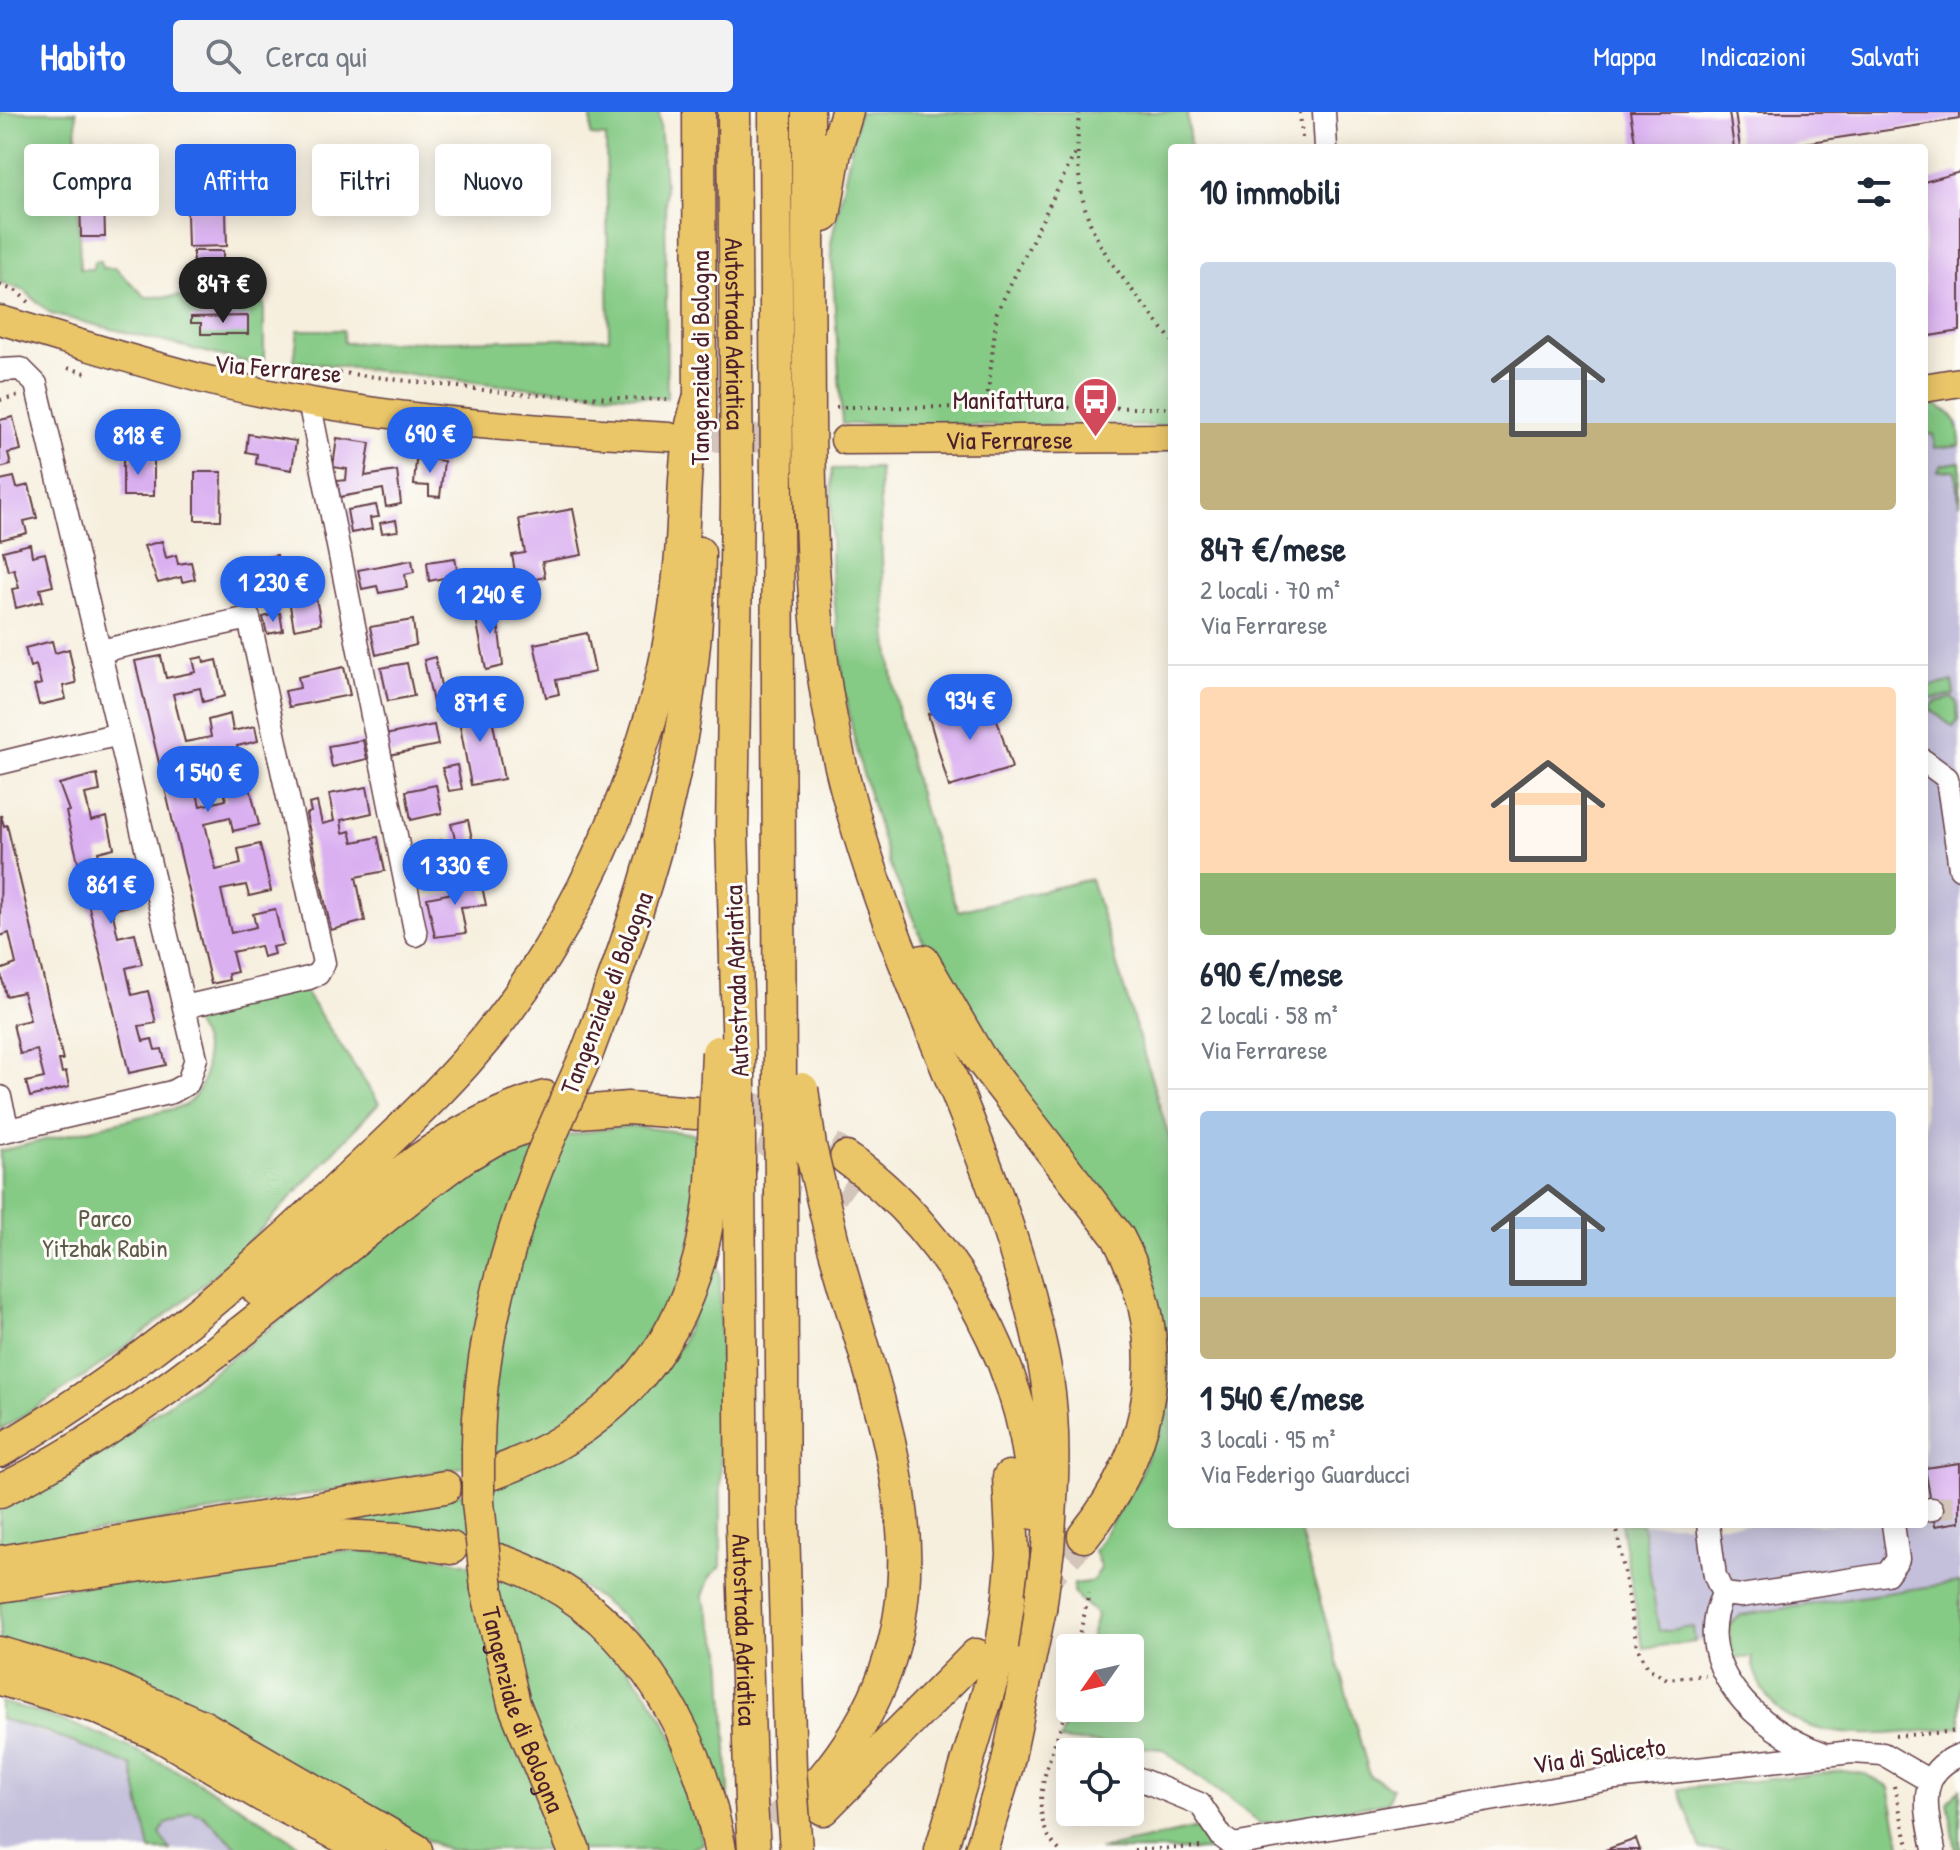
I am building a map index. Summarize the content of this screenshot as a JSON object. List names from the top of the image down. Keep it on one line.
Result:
{"streets":{"highway":["Autostrada Adriatica","Tangenziale di Bologna"],"main road":["Via Ferrarese"],"street":["Via di Saliceto"]},"parks":["Parco Yitzhak Rabin"],"places":{"bus stop":["Manifattura"]},"north":"bottom left","page":{"header":"Habito","search":"Cerca qui","nav":["Mappa","Indicazioni","Salvati"],"chip":["Compra","Affitta","Filtri","Nuovo"],"heading":"10 immobili","list":[{"name":"847 €/mese","note":"2 locali · 70 m² · Via Ferrarese"},{"name":"690 €/mese","note":"2 locali · 58 m² · Via Ferrarese"},{"name":"1 540 €/mese","note":"3 locali · 95 m² · Via Federigo Guarducci"}],"price":["847 €","690 €","818 €","1 230 €","1 240 €","934 €","871 €","1 540 €","1 330 €","861 €"]}}
